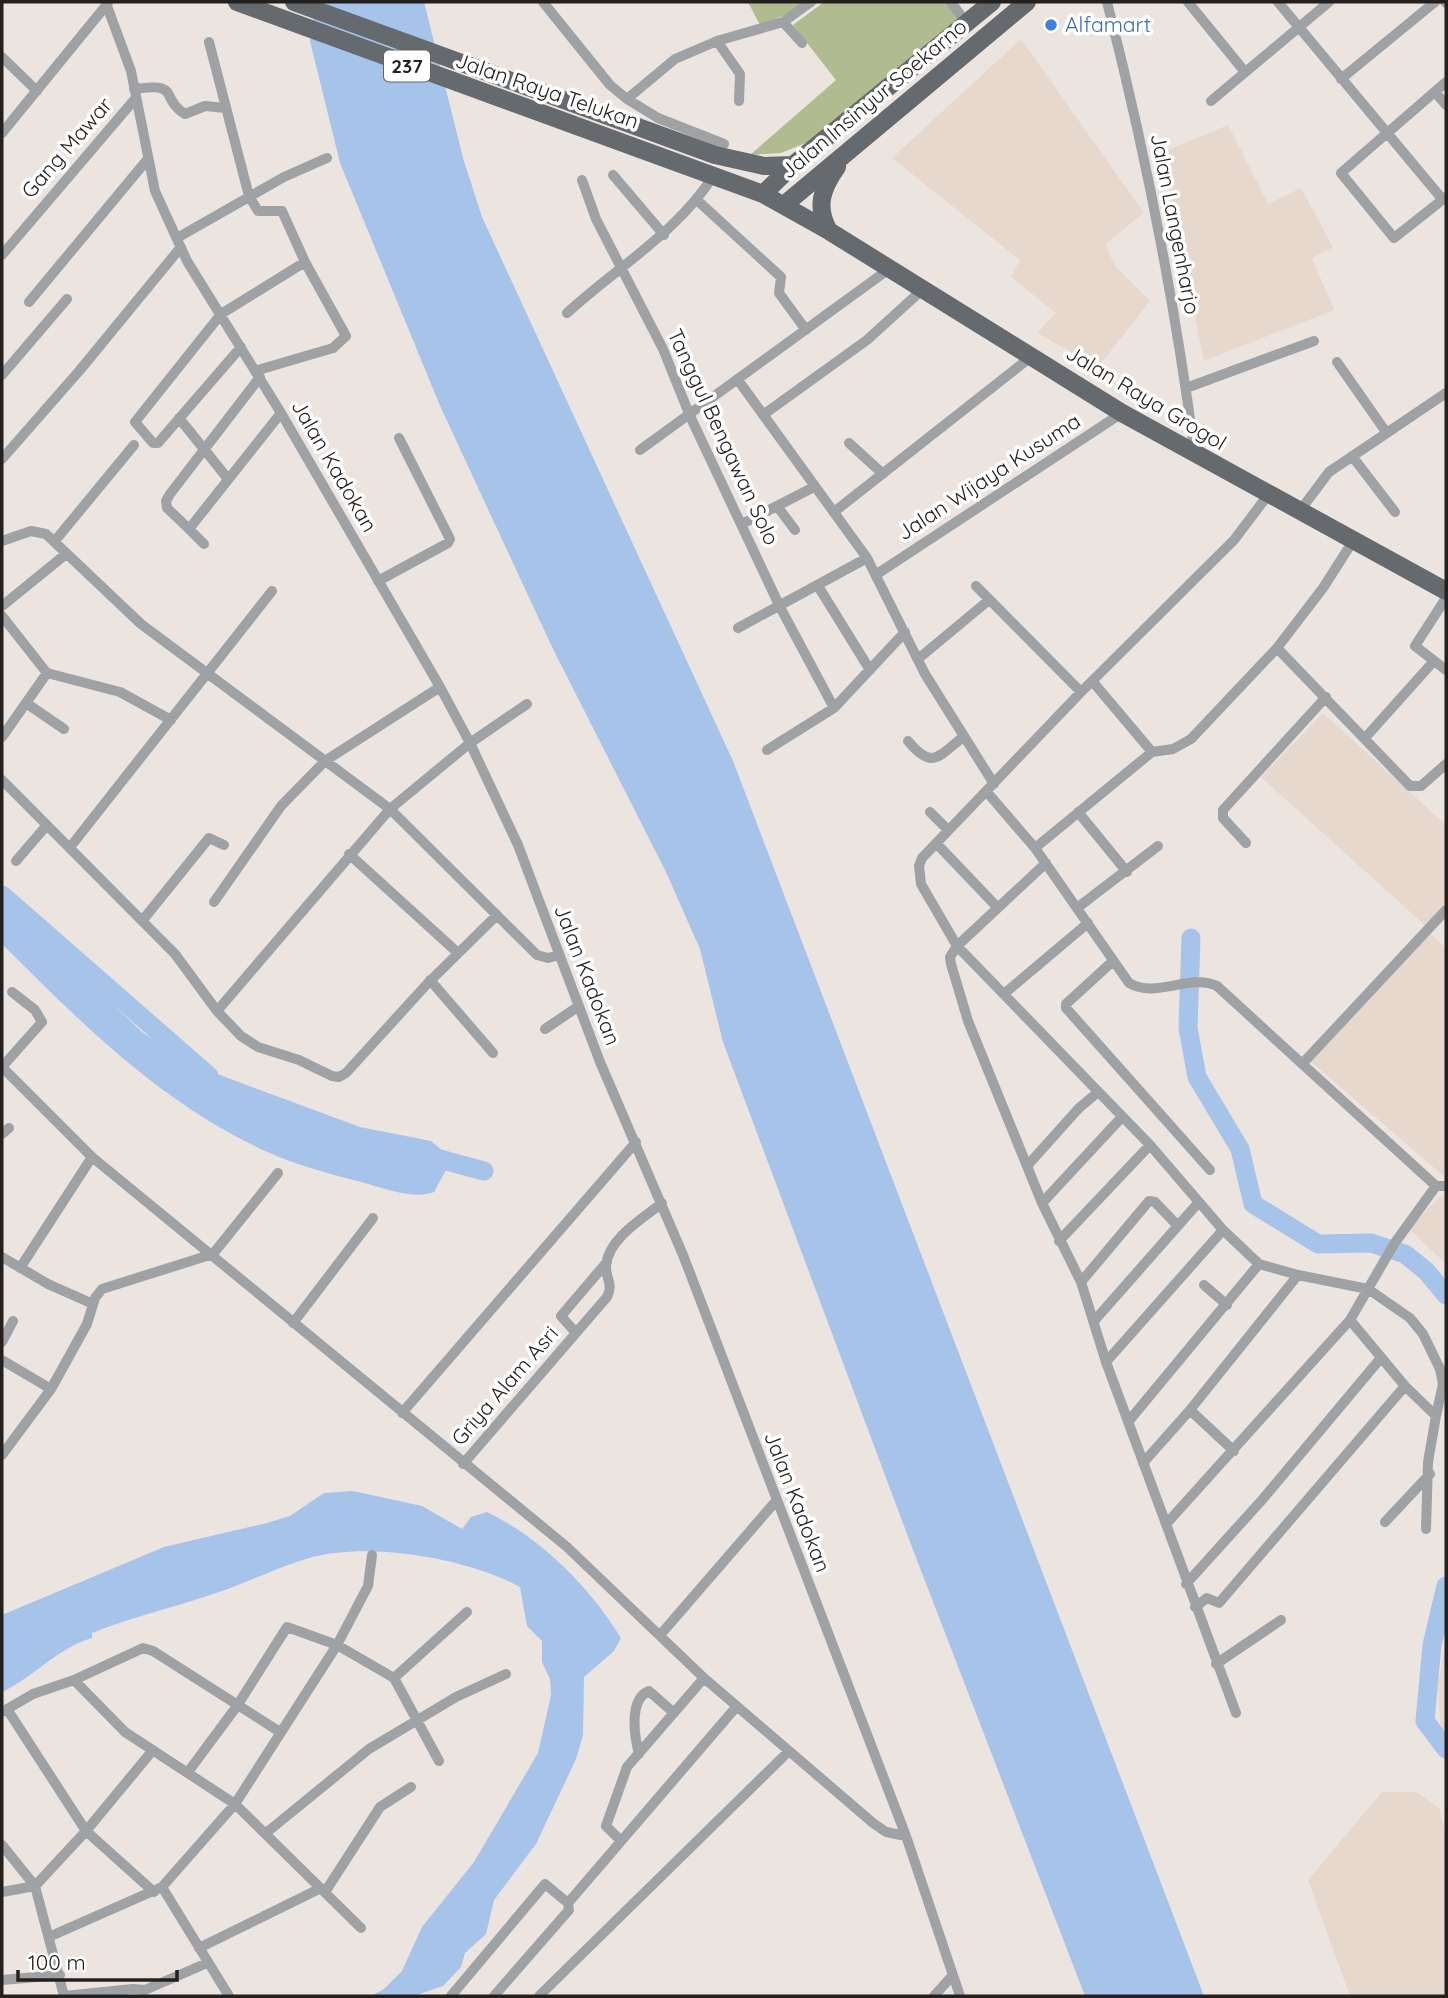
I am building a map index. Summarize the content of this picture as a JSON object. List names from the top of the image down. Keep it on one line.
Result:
{"streets":{"main road":["237","Jalan Raya Telukan","Jalan Insinyur Soekarno","Jalan Raya Grogol"],"street":["Gang Mawar","Jalan Langenharjo","Tanggul Bengawan Solo","Jalan Kadokan","Jalan Wijaya Kusuma","Griya Alam Asri"]},"crossings":[["Jalan Raya Telukan","Jalan Insinyur Soekarno"],["Jalan Raya Telukan","Jalan Raya Grogol"],["Jalan Insinyur Soekarno","Jalan Raya Grogol"],["Gang Mawar","Jalan Kadokan"],["Jalan Langenharjo","Jalan Raya Grogol"],["Jalan Raya Grogol","Jalan Wijaya Kusuma"],["Jalan Kadokan","Griya Alam Asri"]],"places":["Alfamart"],"scale_bar":"100 m"}
